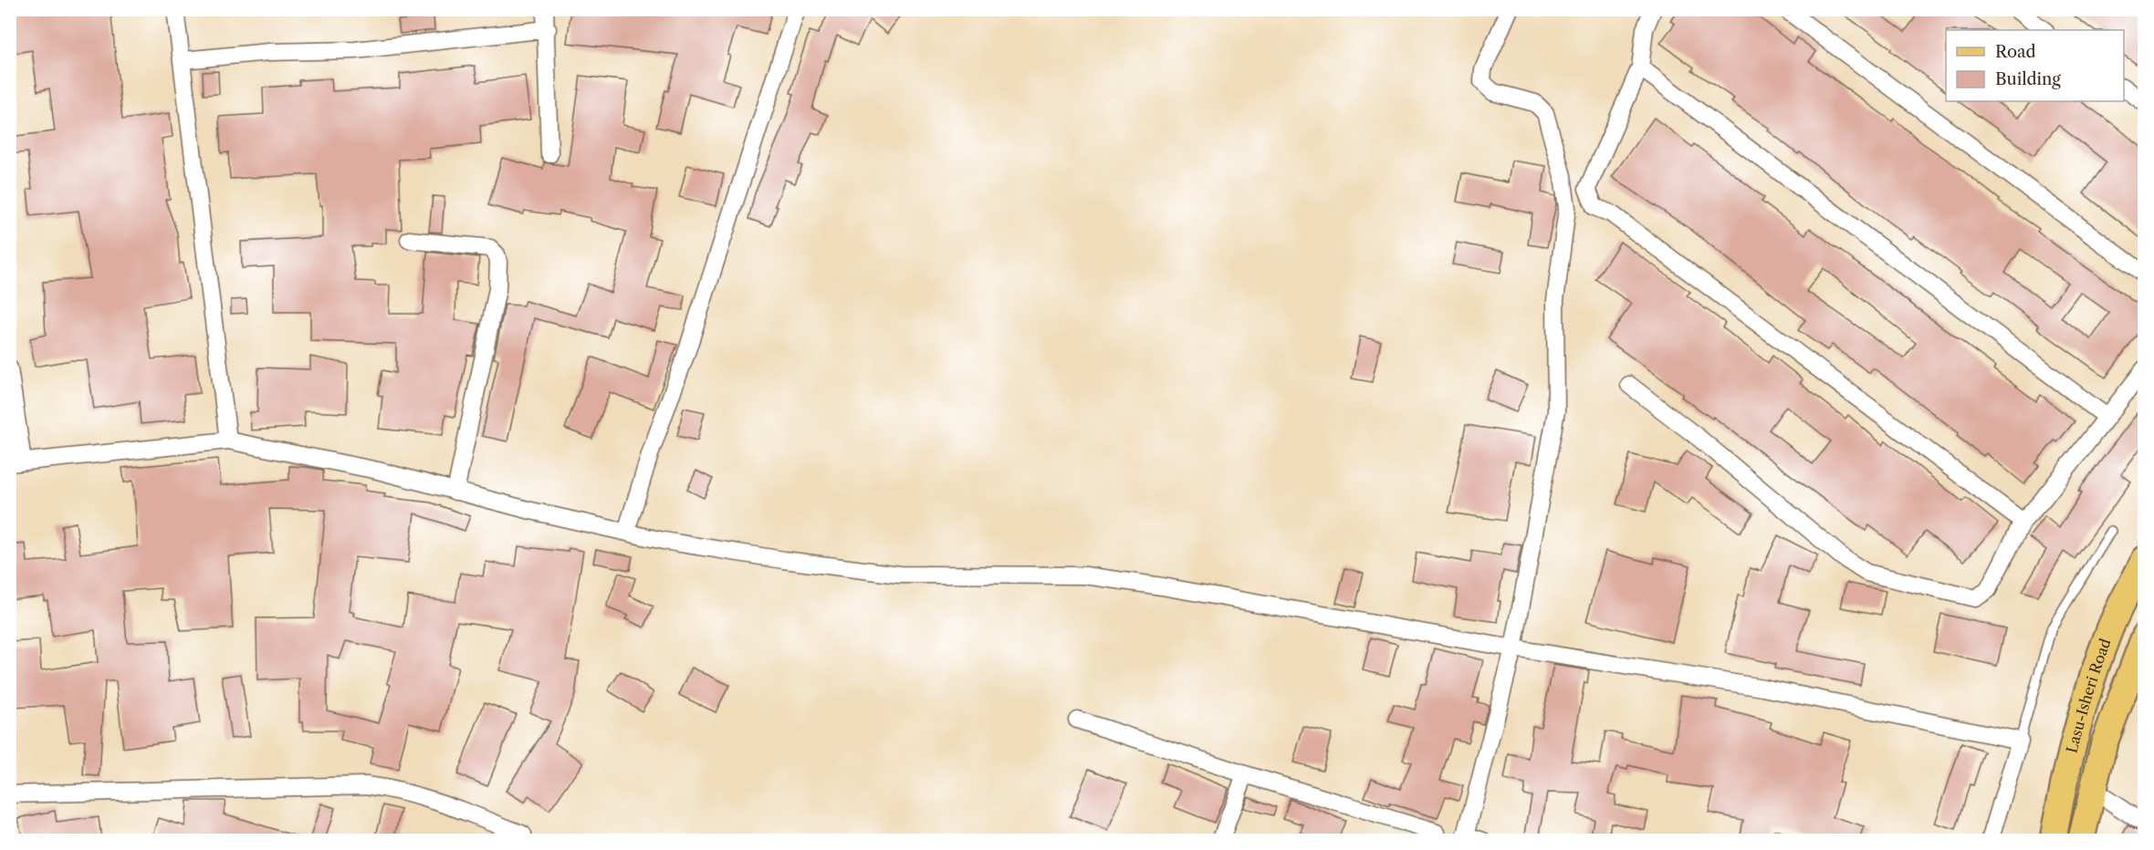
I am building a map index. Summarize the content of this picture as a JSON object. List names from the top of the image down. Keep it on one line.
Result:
{"streets":{"main road":["Lasu-Isheri Road"]},"legend":["Road","Building"]}
